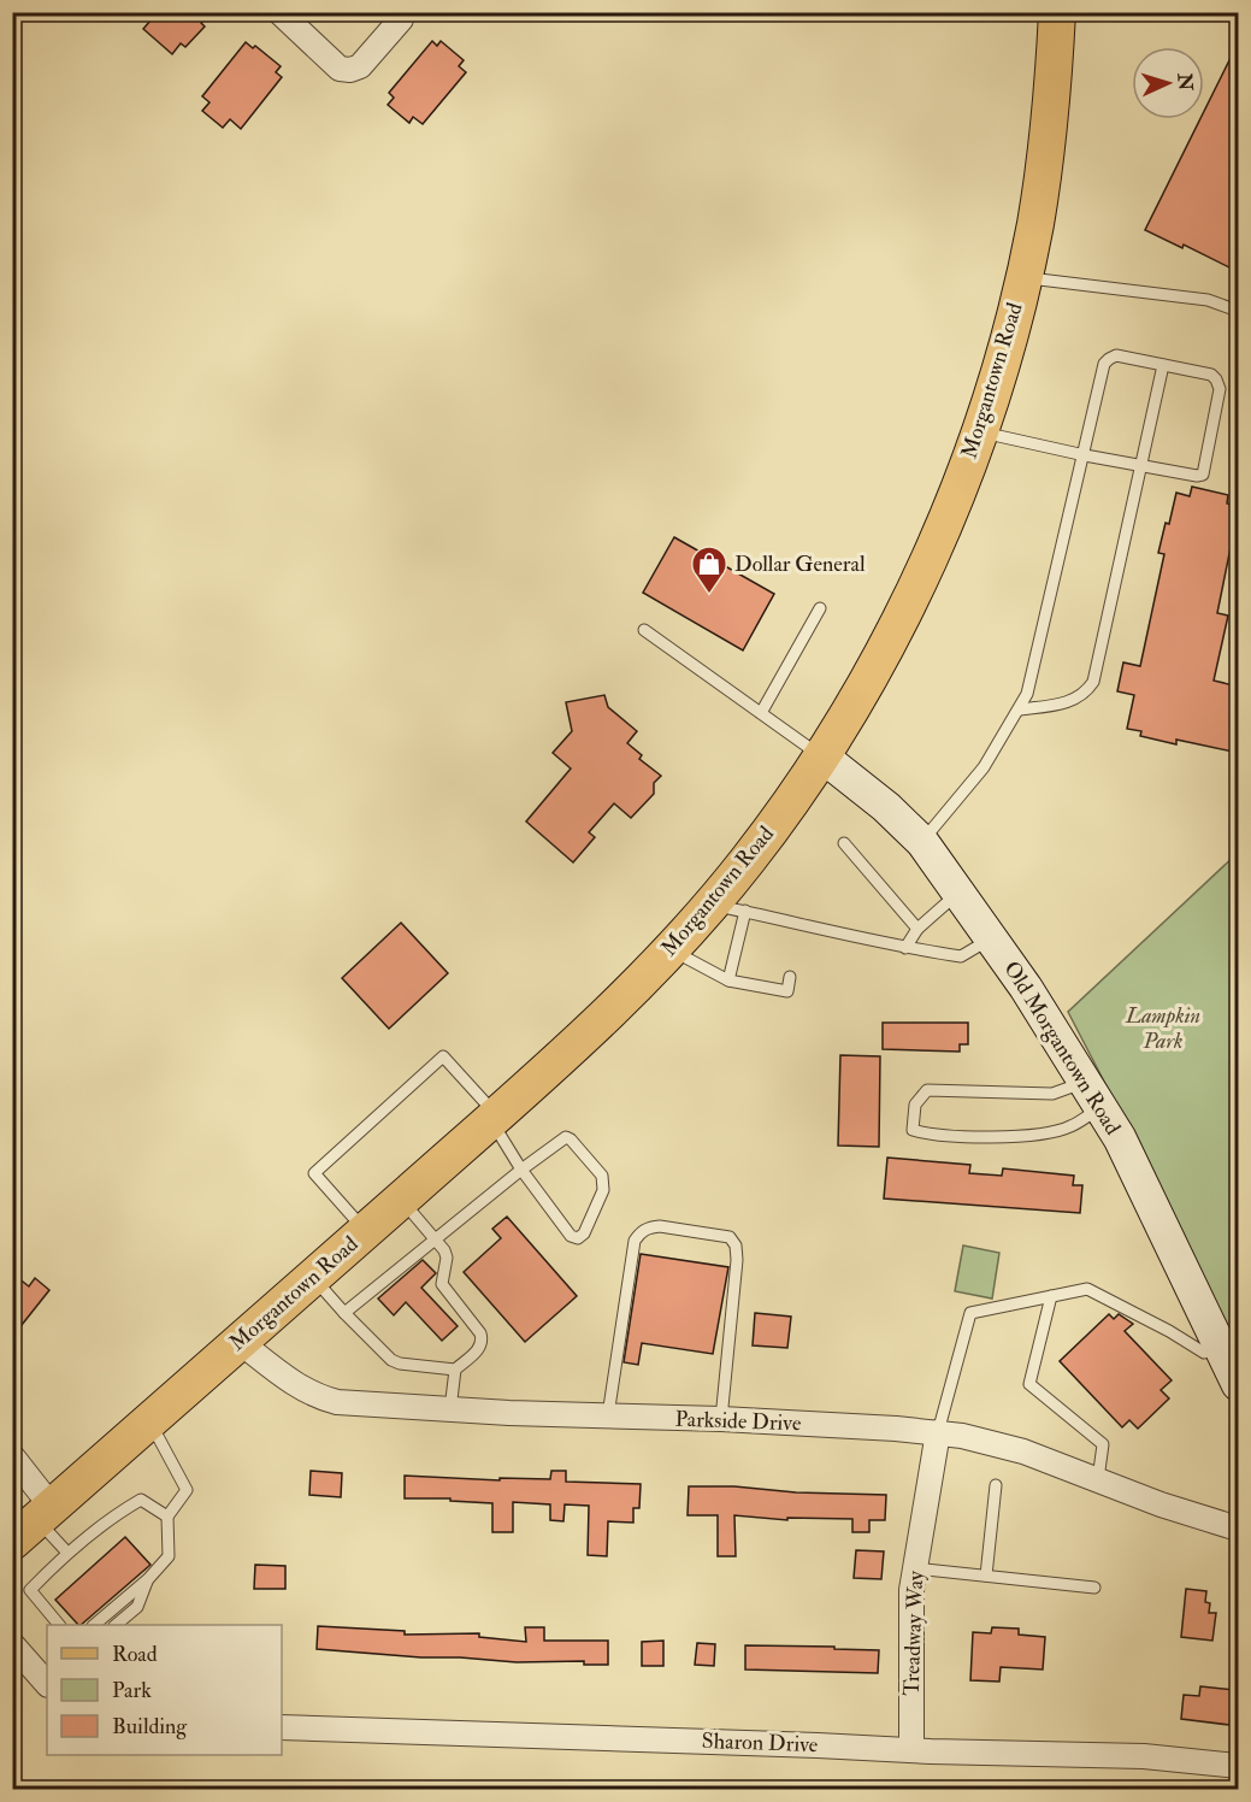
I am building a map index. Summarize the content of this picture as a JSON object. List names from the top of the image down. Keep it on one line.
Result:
{"streets":{"main road":["Morgantown Road"],"street":["Old Morgantown Road","Parkside Drive","Treadway Way","Sharon Drive"]},"crossings":[["Morgantown Road","Old Morgantown Road"],["Morgantown Road","Parkside Drive"],["Parkside Drive","Treadway Way"],["Treadway Way","Sharon Drive"]],"parks":["Lampkin Park"],"places":{"shop":["Dollar General"]},"legend":["Road","Park","Building"],"north":"right"}
